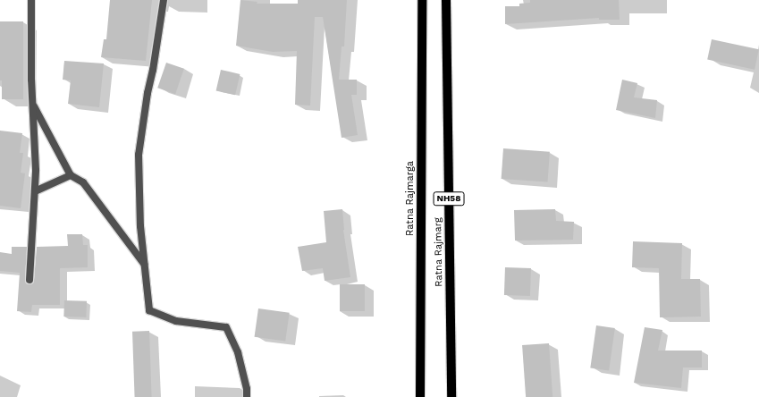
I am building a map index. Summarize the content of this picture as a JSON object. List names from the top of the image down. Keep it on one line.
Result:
{"streets":{"main road":["Ratna Rajmarga","NH58","Ratna Rajmarg"]}}
